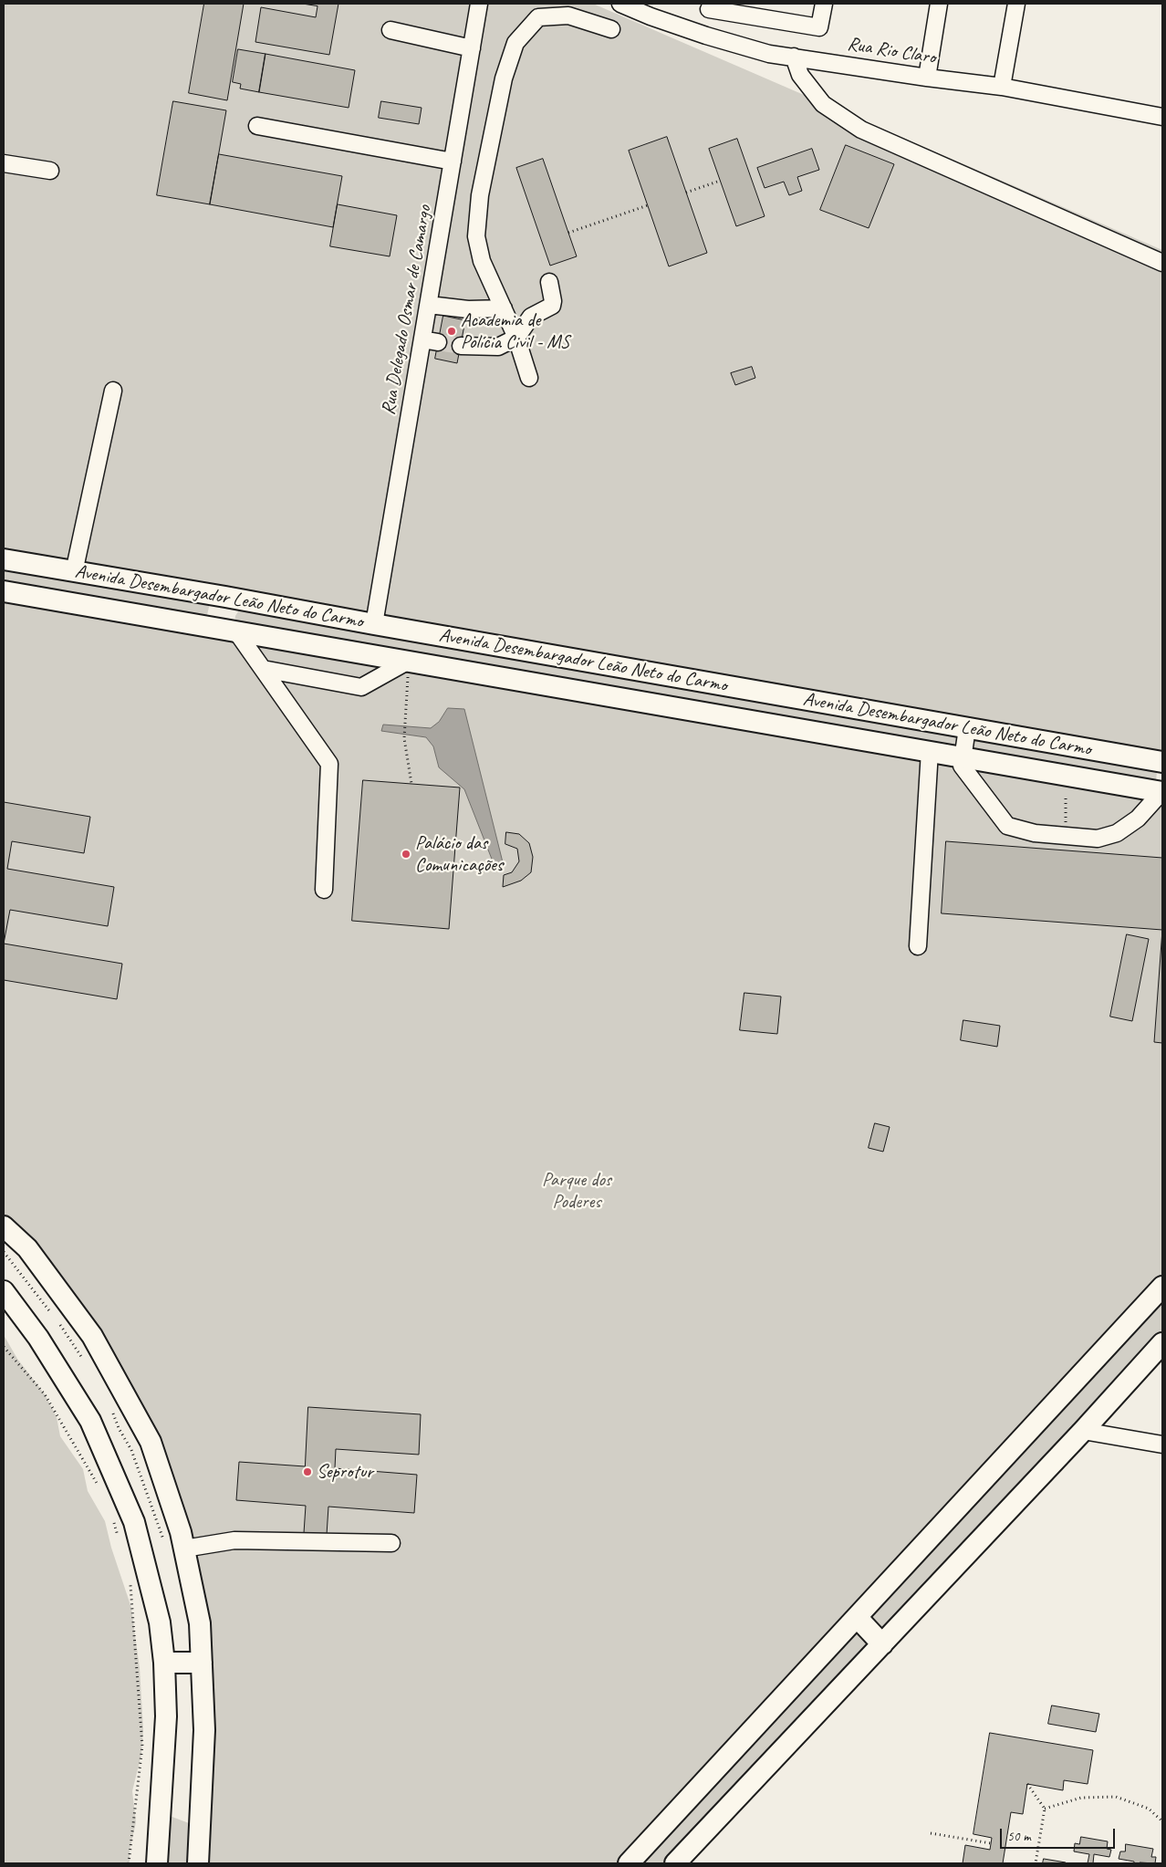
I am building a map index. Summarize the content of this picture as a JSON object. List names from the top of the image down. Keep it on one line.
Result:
{"streets":{"main road":["Avenida Desembargador Leão Neto do Carmo"],"street":["Rua Rio Claro","Rua Delegado Osmar de Camargo"]},"crossings":[["Rua Delegado Osmar de Camargo","Avenida Desembargador Leão Neto do Carmo"]],"parks":["Parque dos Poderes"],"places":["Academia de Polícia Civil - MS","Palácio das Comunicações","Seprotur"],"scale_bar":"50 m"}
